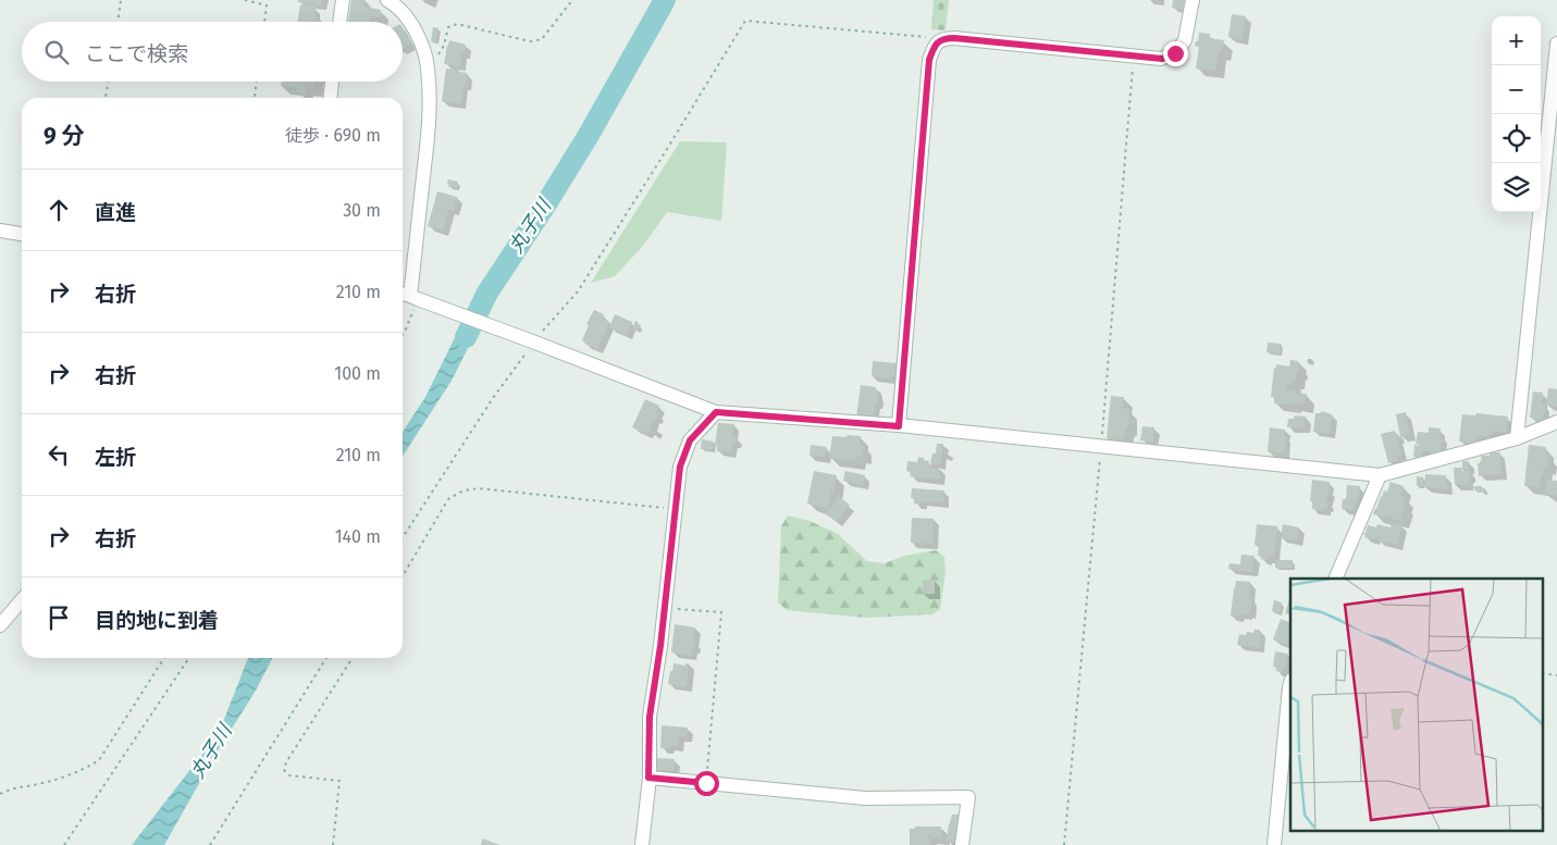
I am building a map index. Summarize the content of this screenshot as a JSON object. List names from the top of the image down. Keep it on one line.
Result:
{"water":["丸子川"],"page":{"map_buttons":["+","−"],"search":"ここで検索","heading":["9 分","徒歩 · 690 m"],"list":[["直進","30 m"],["右折","210 m"],["右折","100 m"],["左折","210 m"],["右折","140 m"],"目的地に到着"]}}
